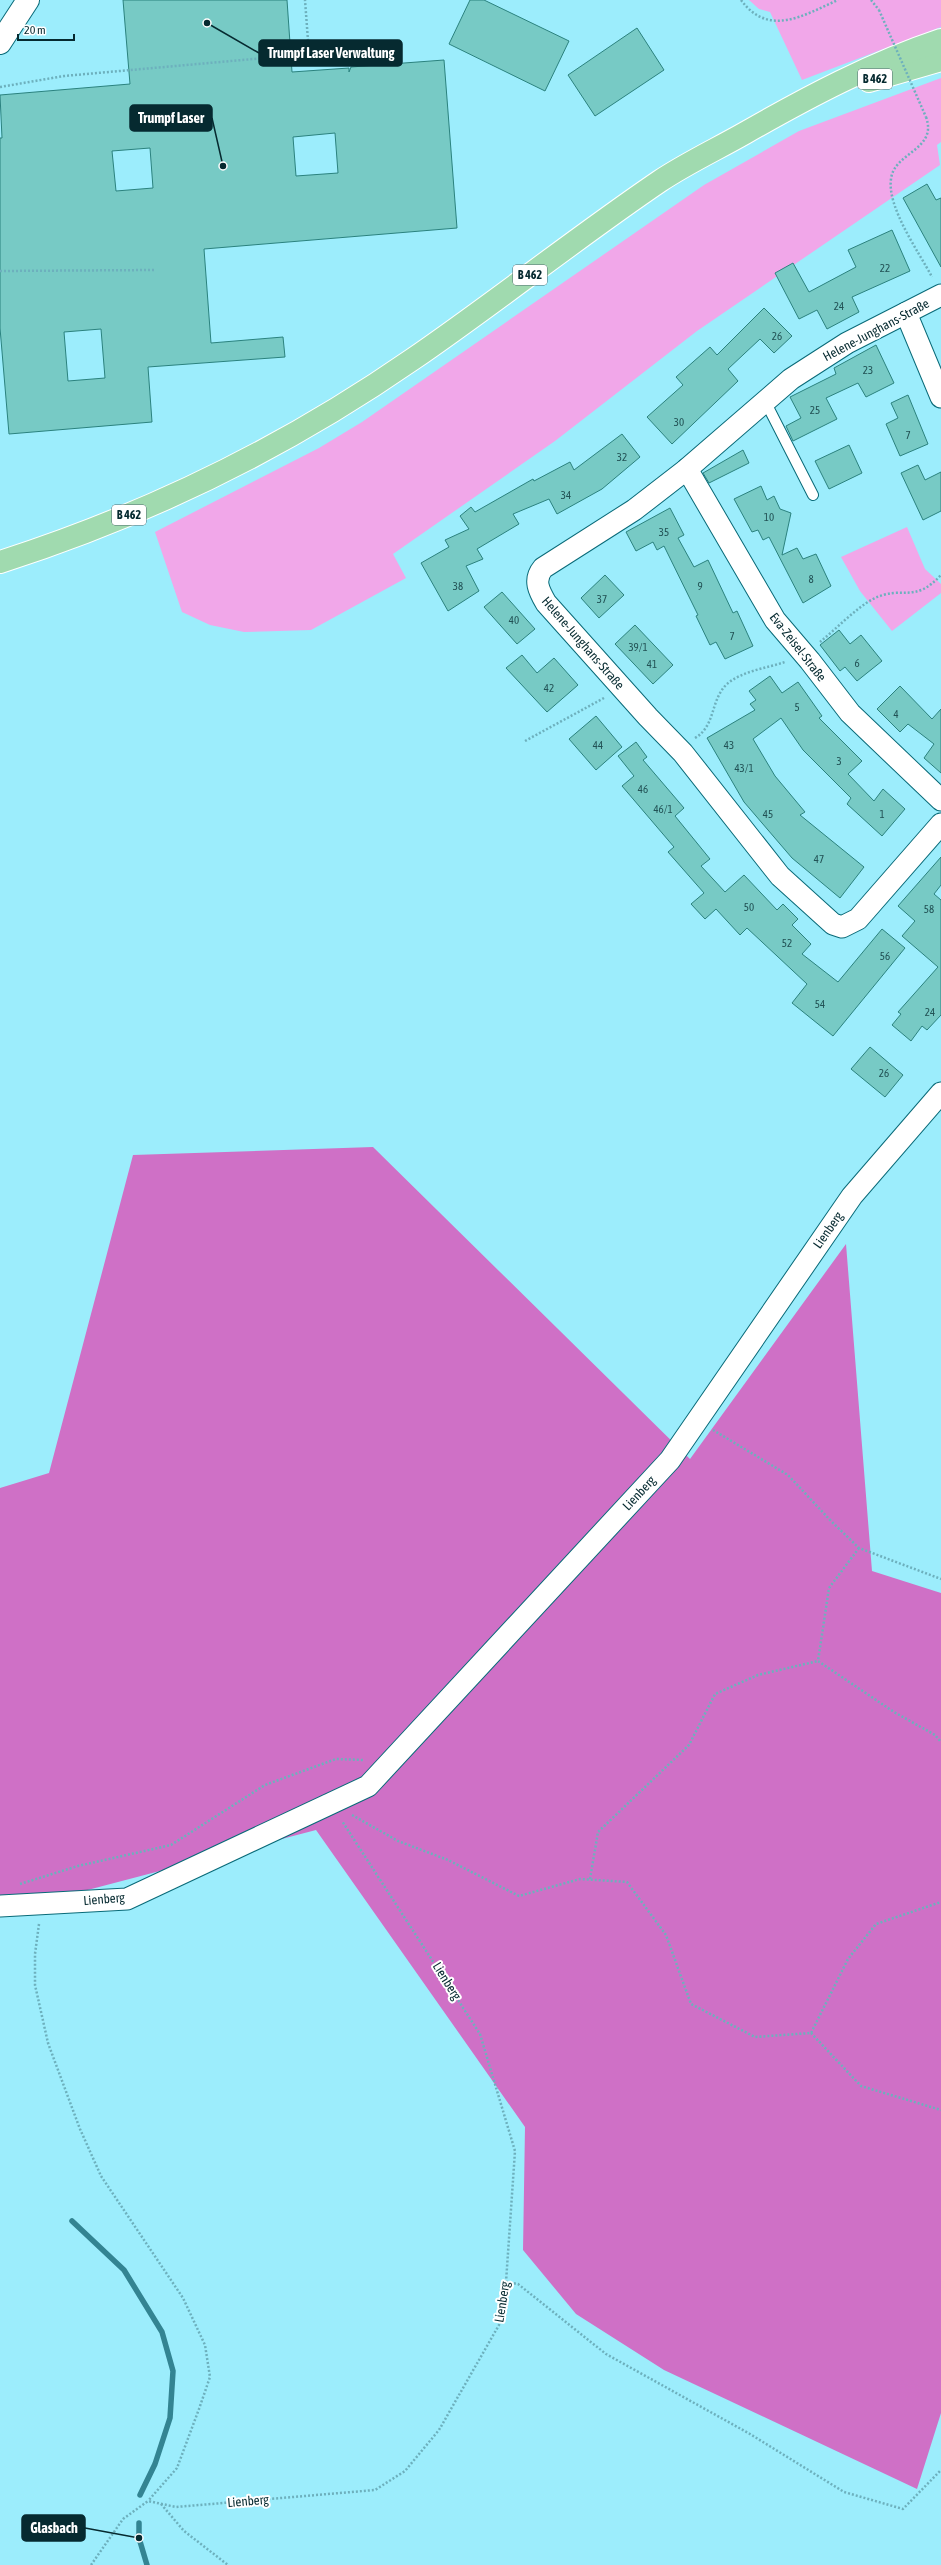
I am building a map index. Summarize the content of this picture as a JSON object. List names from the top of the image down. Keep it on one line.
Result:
{"streets":{"main road":["B 462"],"street":["Helene-Junghans-Straße","Eva-Zeisel-Straße","Lienberg"]},"crossings":[["Helene-Junghans-Straße","Eva-Zeisel-Straße"]],"places":["Trumpf Laser Verwaltung","Trumpf Laser","Glasbach"],"house_numbers":["22","24","26","23","25","30","7","32","34","10","35","8","38","9","37","40","7","39/1","6","41","42","5","4","44","43","3","43/1","46","46/1","45","1","47","50","58","52","56","54","24","26"],"scale_bar":"20 m"}
